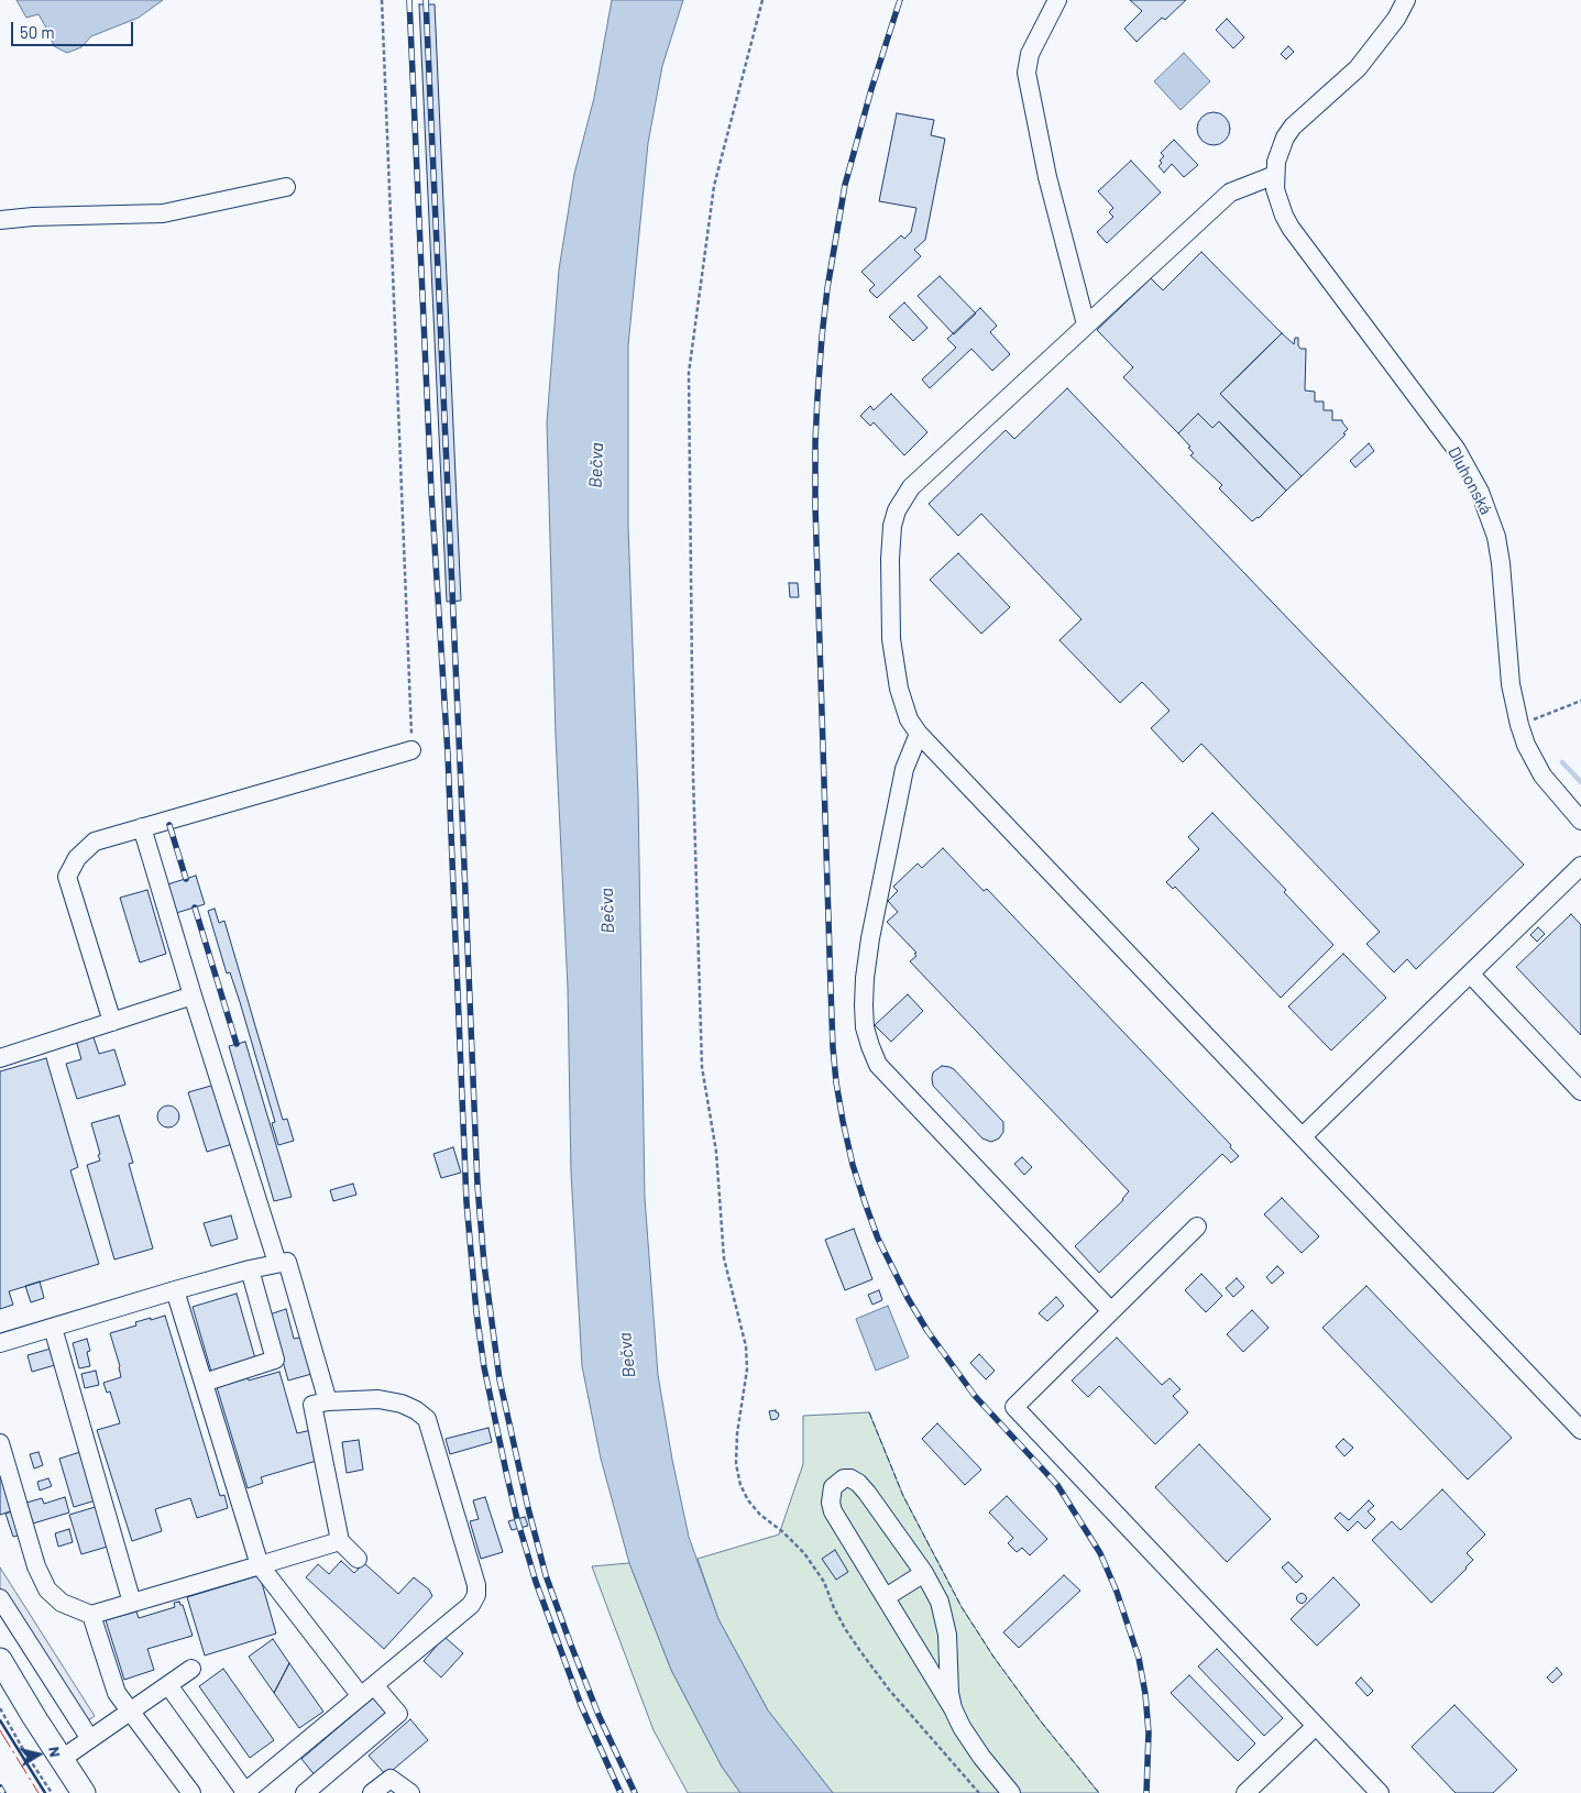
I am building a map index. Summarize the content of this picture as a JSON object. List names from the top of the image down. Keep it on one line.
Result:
{"streets":{"street":["Dluhonská"]},"water":["Bečva"],"scale_bar":"50 m","north":"right"}
